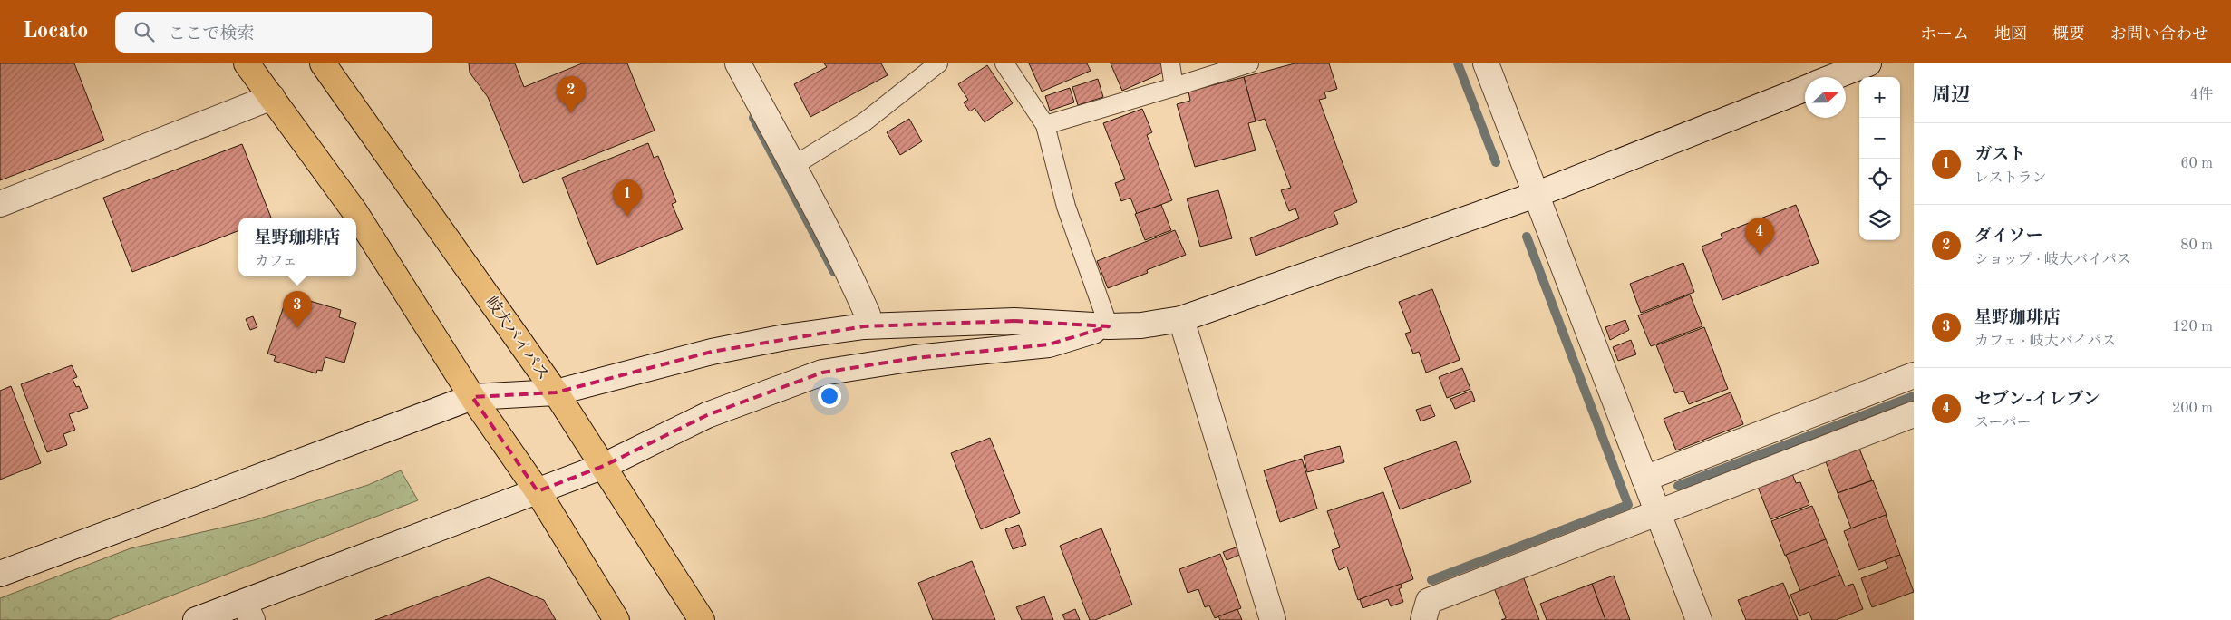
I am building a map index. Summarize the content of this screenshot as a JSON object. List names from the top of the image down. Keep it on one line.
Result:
{"streets":{"highway":["岐大バイパス"]},"north":"right","page":{"header":"Locato","search":"ここで検索","nav":["ホーム","地図","概要","お問い合わせ"],"heading":["周辺","4件"],"pins":["2","1","4","3"],"map_buttons":["+","−"],"list":[{"mark":"1","name":"ガスト","note":"レストラン","value":"60 m"},{"mark":"2","name":"ダイソー","note":"ショップ · 岐大バイパス","value":"80 m"},{"mark":"3","name":"星野珈琲店","note":"カフェ · 岐大バイパス","value":"120 m"},{"mark":"4","name":"セブン-イレブン","note":"スーパー","value":"200 m"}],"popup":["星野珈琲店","カフェ"]}}
